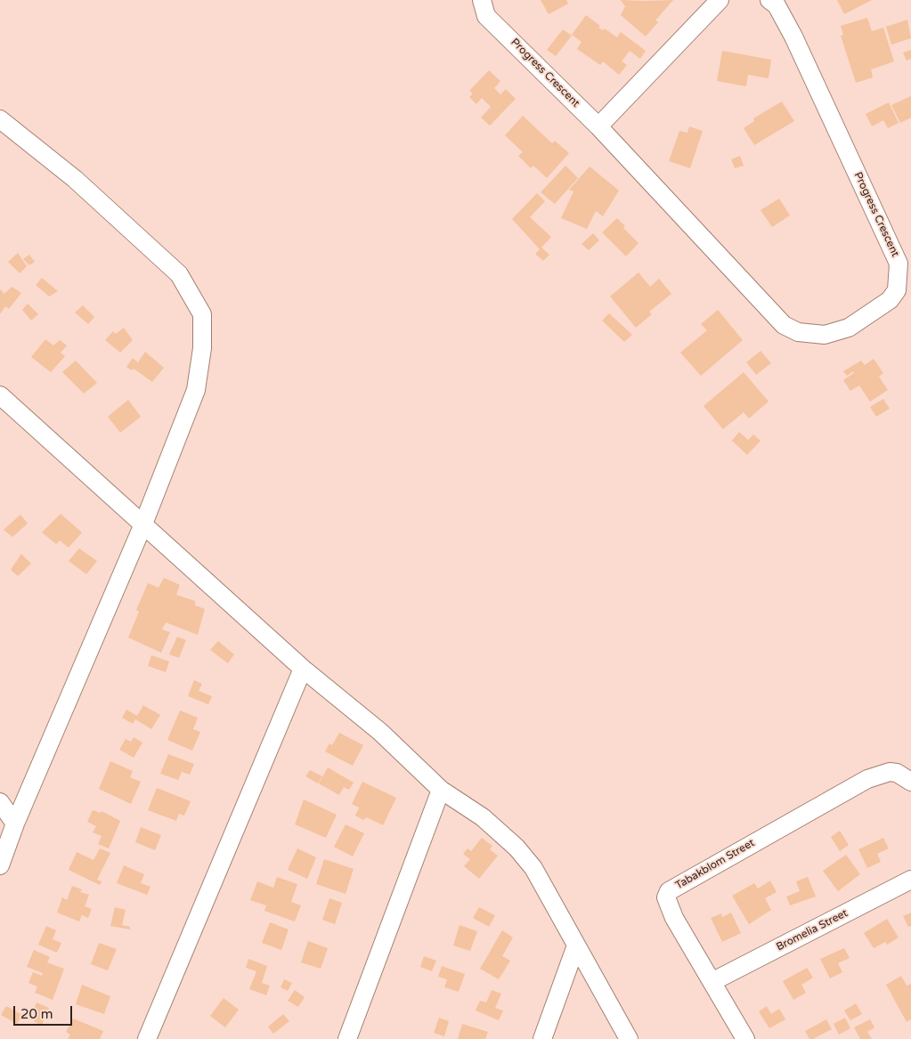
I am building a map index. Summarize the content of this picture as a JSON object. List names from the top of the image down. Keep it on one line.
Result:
{"streets":{"street":["Progress Crescent","Tabakblom Street","Bromelia Street"]},"crossings":[["Tabakblom Street","Bromelia Street"]],"scale_bar":"20 m"}
